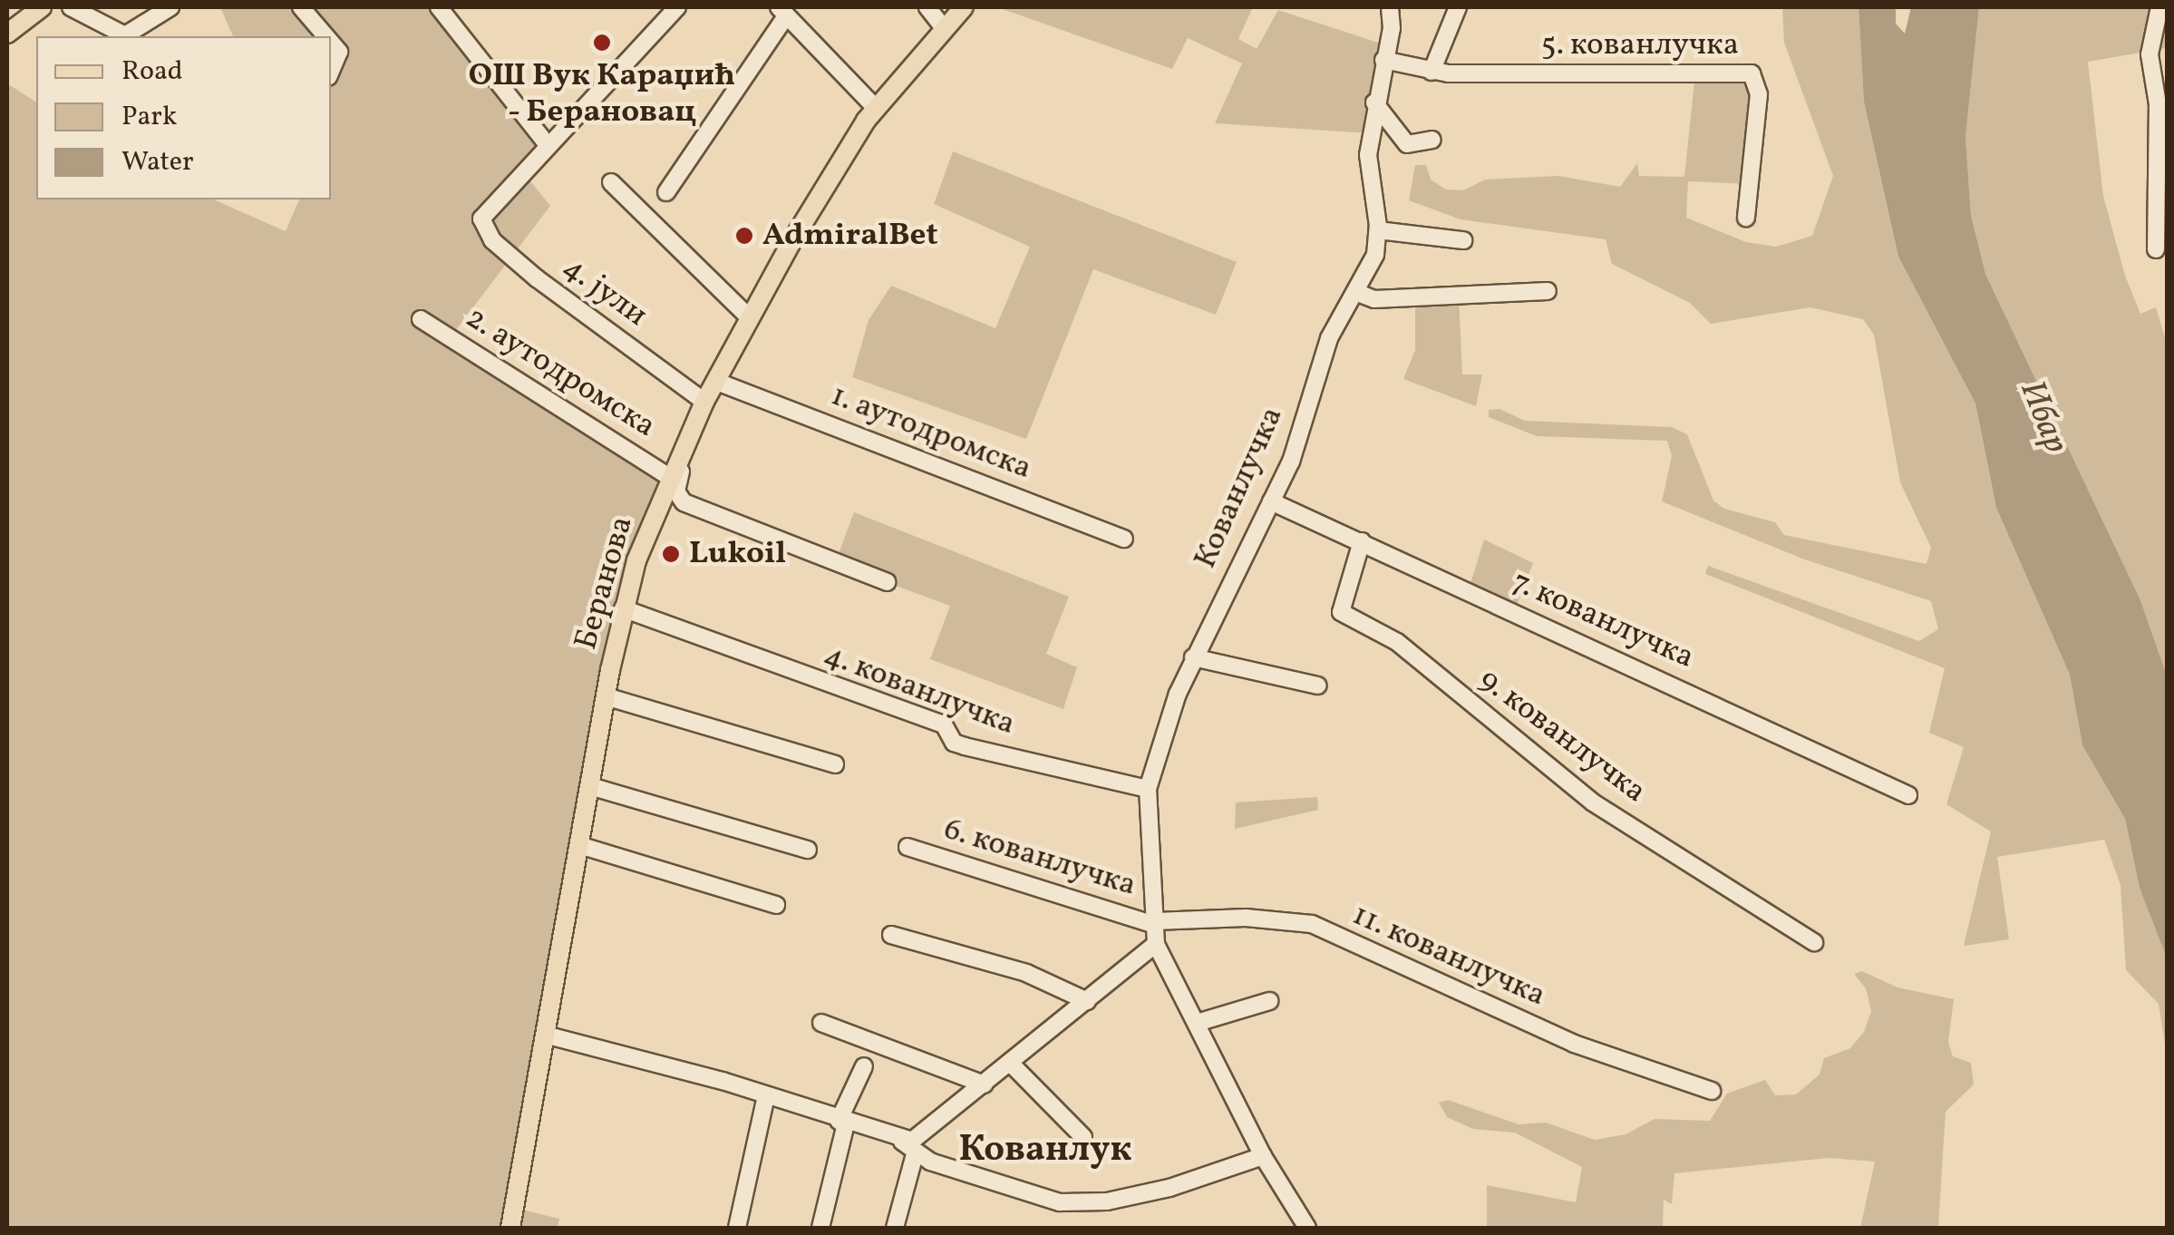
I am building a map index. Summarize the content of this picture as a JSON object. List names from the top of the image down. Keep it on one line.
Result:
{"streets":{"main road":["Беранова"],"street":["5. кованлучка","4. јули","2. аутодромска","1. аутодромска","Кованлучка","7. кованлучка","4. кованлучка","9. кованлучка","6. кованлучка","11. кованлучка"]},"crossings":[["5. кованлучка","Кованлучка"],["4. јули","Беранова"],["2. аутодромска","Беранова"],["1. аутодромска","Беранова"],["Кованлучка","7. кованлучка"],["Кованлучка","4. кованлучка"],["Кованлучка","6. кованлучка"],["Кованлучка","11. кованлучка"],["Беранова","4. кованлучка"],["7. кованлучка","9. кованлучка"],["6. кованлучка","11. кованлучка"]],"districts":["Кованлук"],"water":["Ибар"],"places":["ОШ Вук Караџић - Берановац","AdmiralBet","Lukoil"],"legend":["Road","Park","Water"]}
